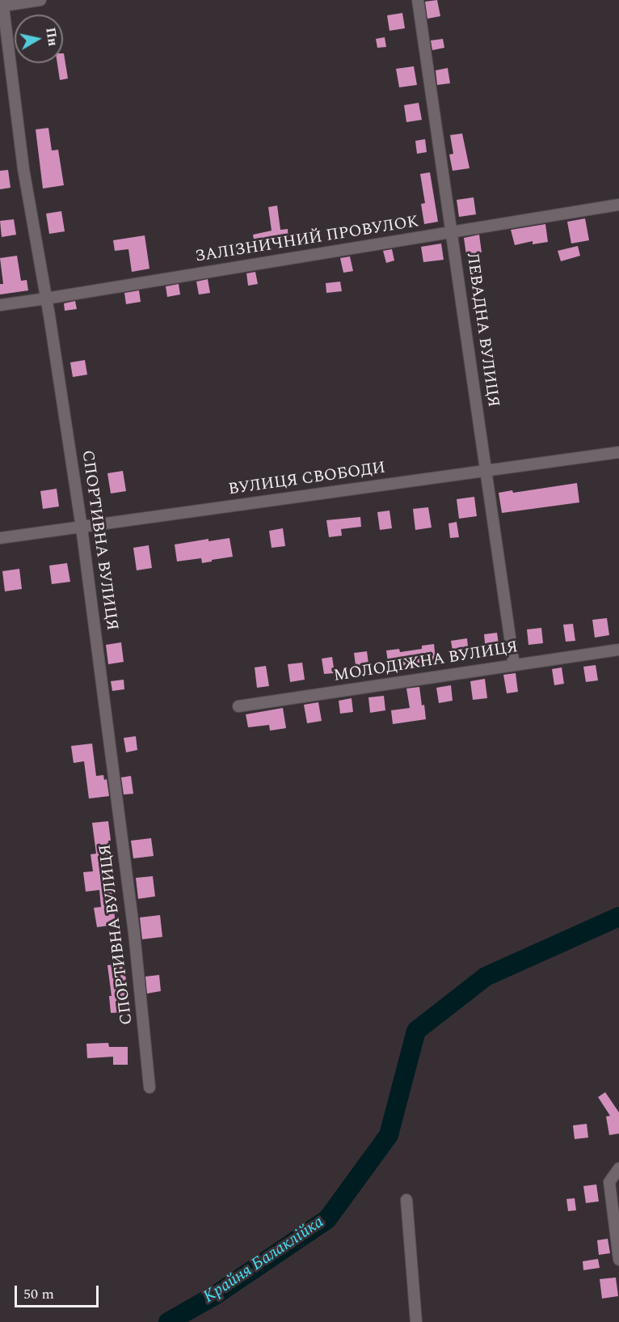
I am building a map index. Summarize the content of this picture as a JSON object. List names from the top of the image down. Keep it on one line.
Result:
{"streets":{"street":["ЗАЛІЗНИЧНИЙ ПРОВУЛОК","ЛЕВАДНА ВУЛИЦЯ","ВУЛИЦЯ СВОБОДИ","СПОРТИВНА ВУЛИЦЯ","МОЛОДІЖНА ВУЛИЦЯ"]},"crossings":[["ЗАЛІЗНИЧНИЙ ПРОВУЛОК","ЛЕВАДНА ВУЛИЦЯ"],["ЗАЛІЗНИЧНИЙ ПРОВУЛОК","СПОРТИВНА ВУЛИЦЯ"],["ЛЕВАДНА ВУЛИЦЯ","ВУЛИЦЯ СВОБОДИ"],["ЛЕВАДНА ВУЛИЦЯ","МОЛОДІЖНА ВУЛИЦЯ"],["ВУЛИЦЯ СВОБОДИ","СПОРТИВНА ВУЛИЦЯ"]],"water":["Крайня Балаклійка"],"scale_bar":"50 m","north":"right"}
